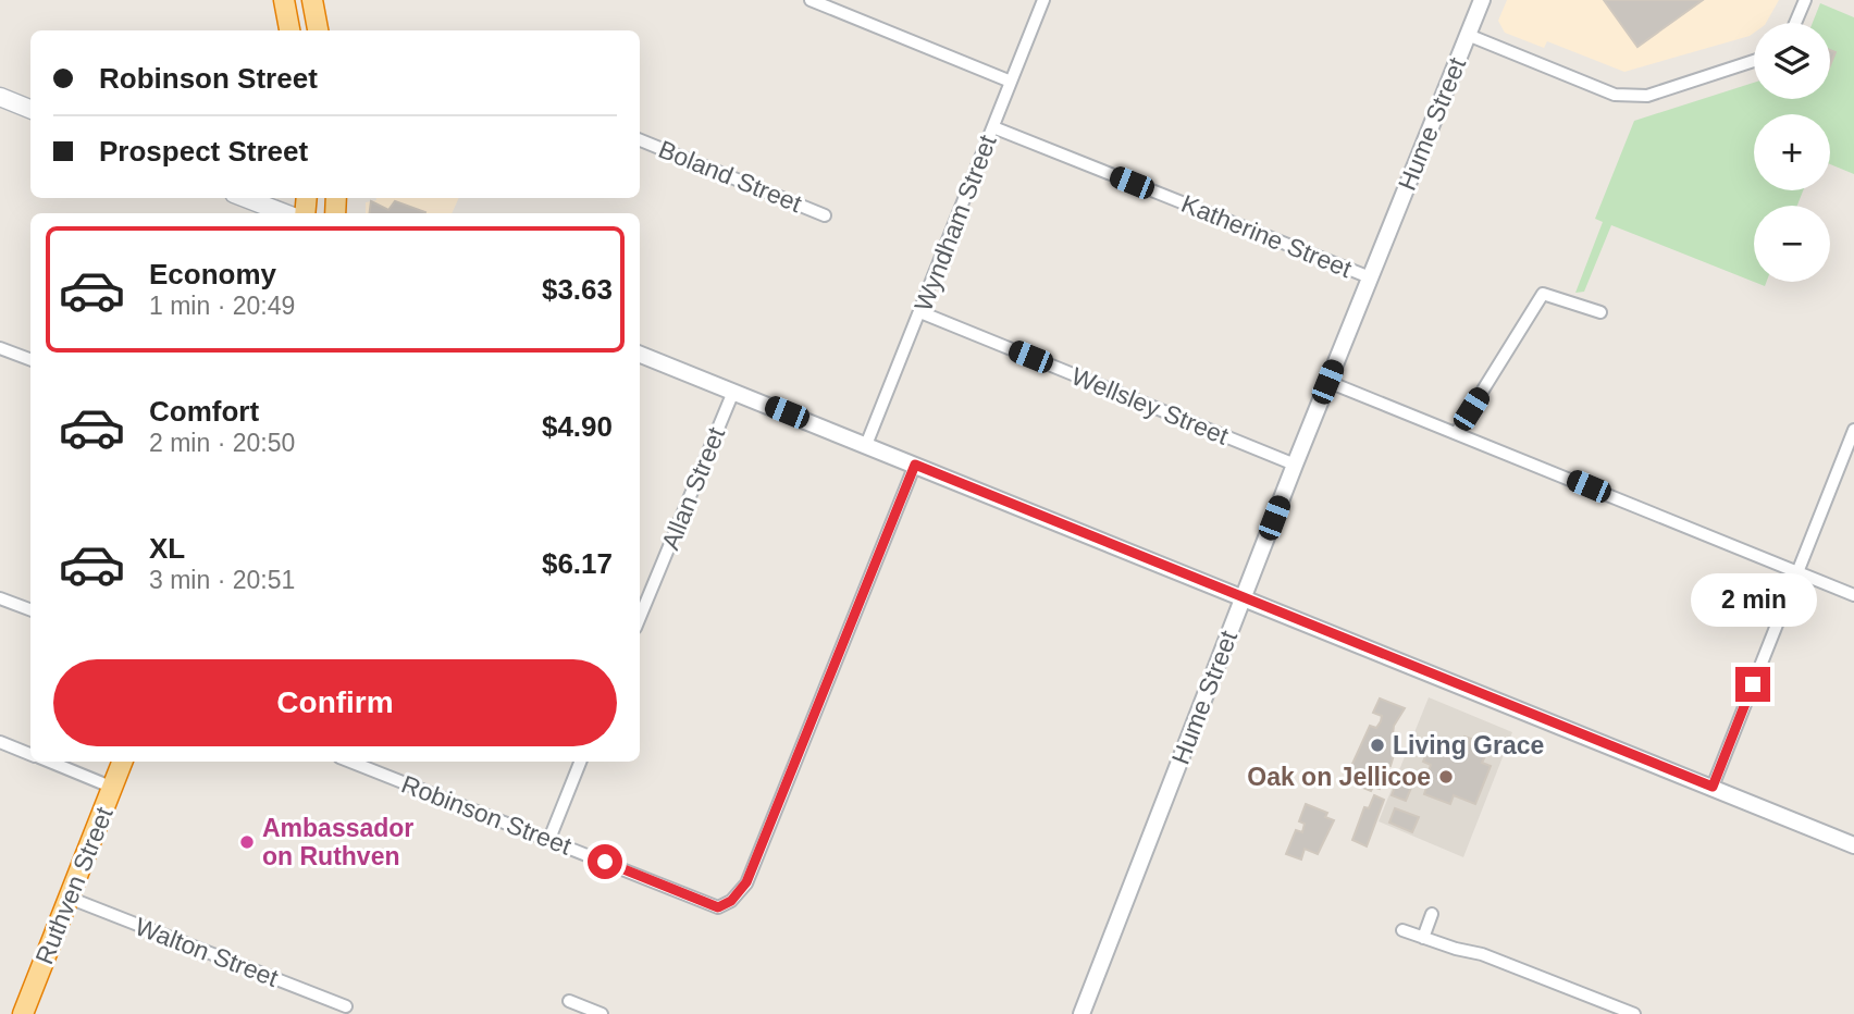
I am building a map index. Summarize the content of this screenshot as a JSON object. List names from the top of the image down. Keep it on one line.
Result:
{"streets":{"highway":["Ruthven Street"],"street":["Hume Street","Boland Street","Wyndham Street","Katherine Street","Wellsley Street","Allan Street","Robinson Street","Walton Street"]},"crossings":[["Hume Street","Katherine Street"],["Hume Street","Wellsley Street"],["Wyndham Street","Katherine Street"],["Wyndham Street","Wellsley Street"],["Ruthven Street","Walton Street"]],"places":["Living Grace","Oak on Jellicoe","Ambassador on Ruthven"],"page":{"map_buttons":["+","−"],"banner":["Robinson Street","Prospect Street"],"list":[{"name":"Economy","note":"1 min · 20:49","value":"$3.63"},{"name":"Comfort","note":"2 min · 20:50","value":"$4.90"},{"name":"XL","note":"3 min · 20:51","value":"$6.17"}],"bubble":"2 min","buttons":"Confirm"}}
